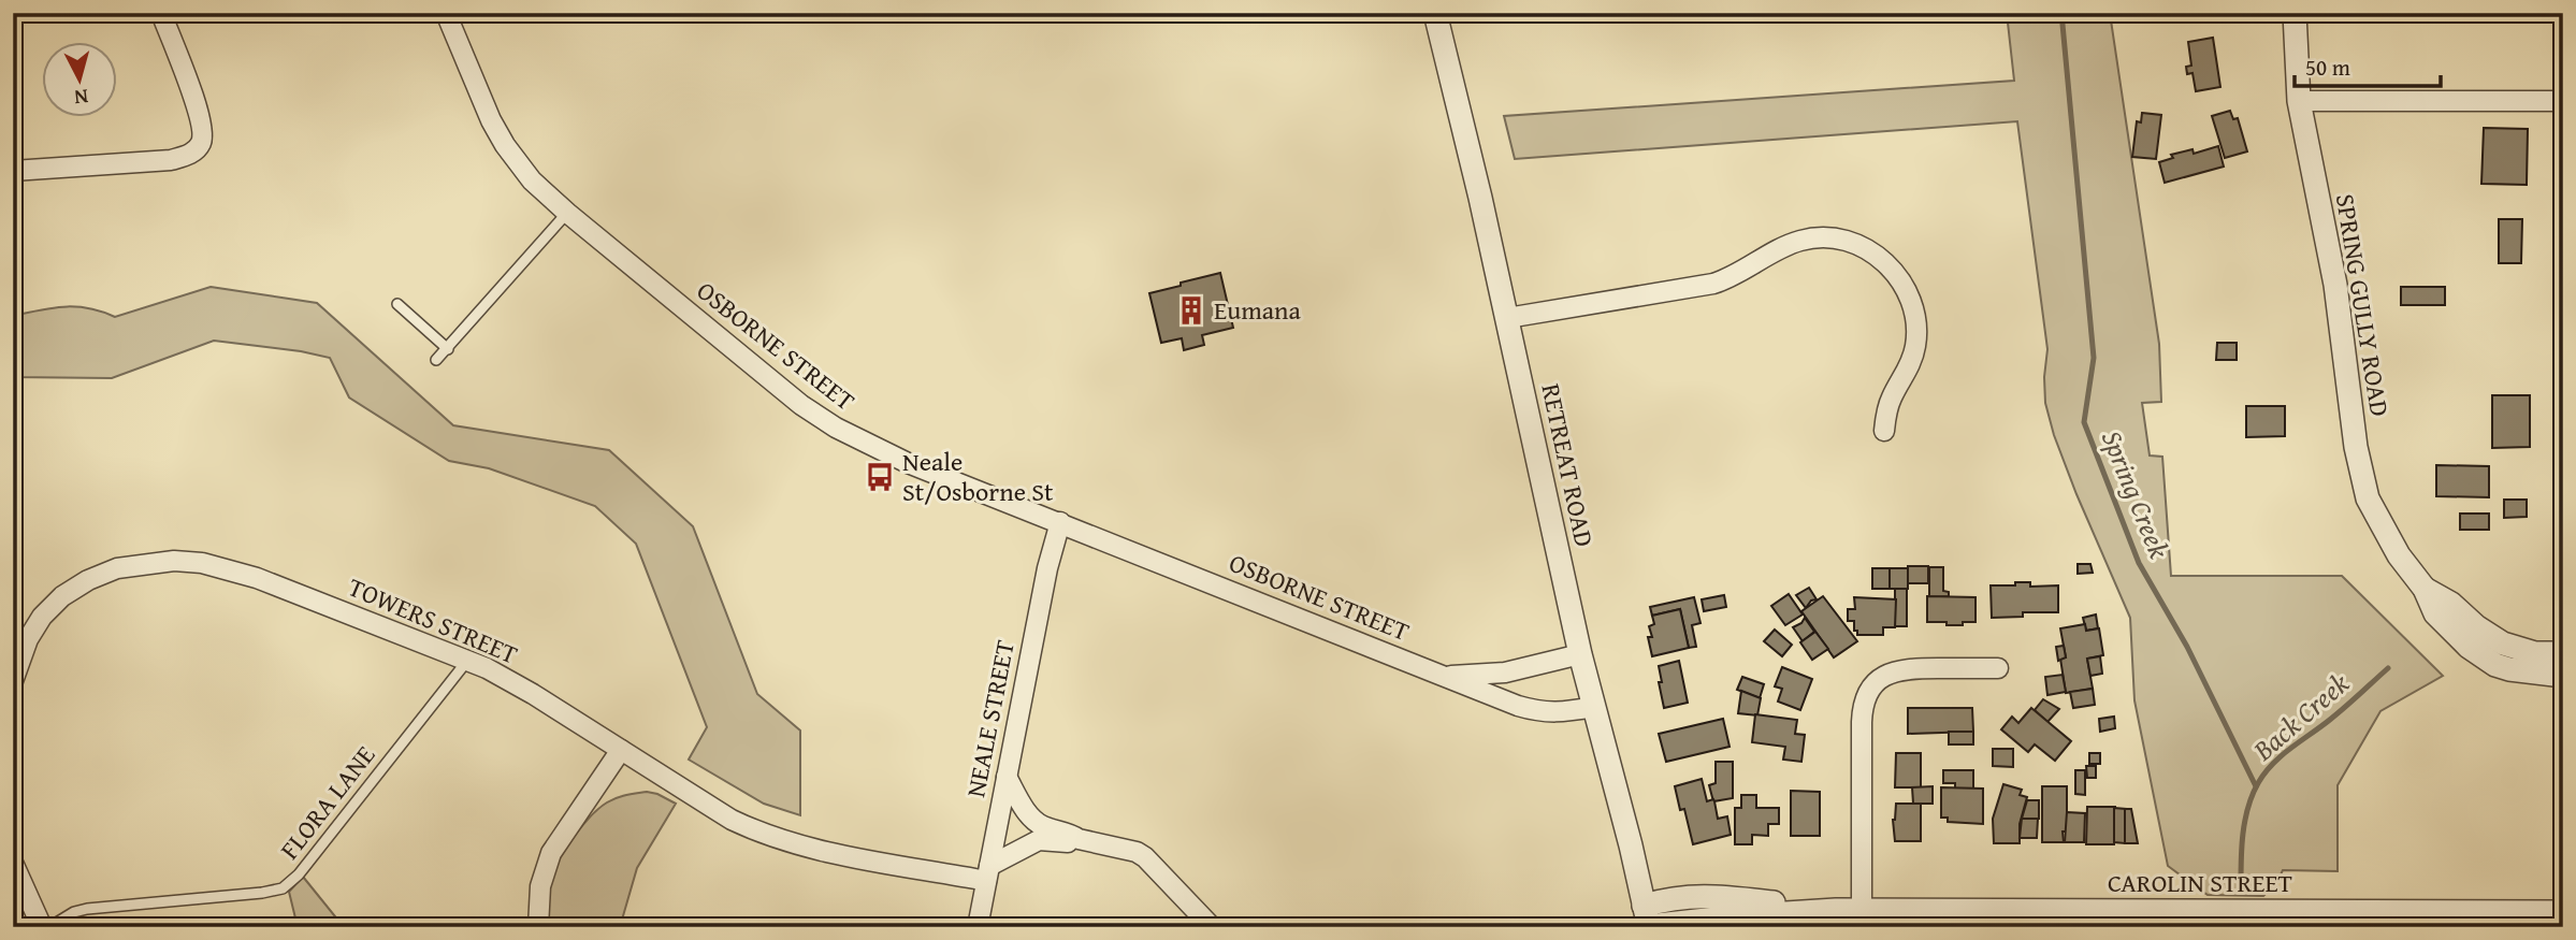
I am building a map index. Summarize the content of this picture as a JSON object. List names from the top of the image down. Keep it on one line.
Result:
{"streets":{"street":["SPRING GULLY ROAD","OSBORNE STREET","RETREAT ROAD","TOWERS STREET","NEALE STREET","CAROLIN STREET"],"lane":["FLORA LANE"]},"crossings":[["OSBORNE STREET","RETREAT ROAD"],["OSBORNE STREET","NEALE STREET"],["RETREAT ROAD","CAROLIN STREET"],["TOWERS STREET","NEALE STREET"],["TOWERS STREET","FLORA LANE"]],"water":["Spring Creek","Back Creek"],"places":{"building":["Eumana"],"bus stop":["Neale St/Osborne St"]},"scale_bar":"50 m","north":"bottom"}
